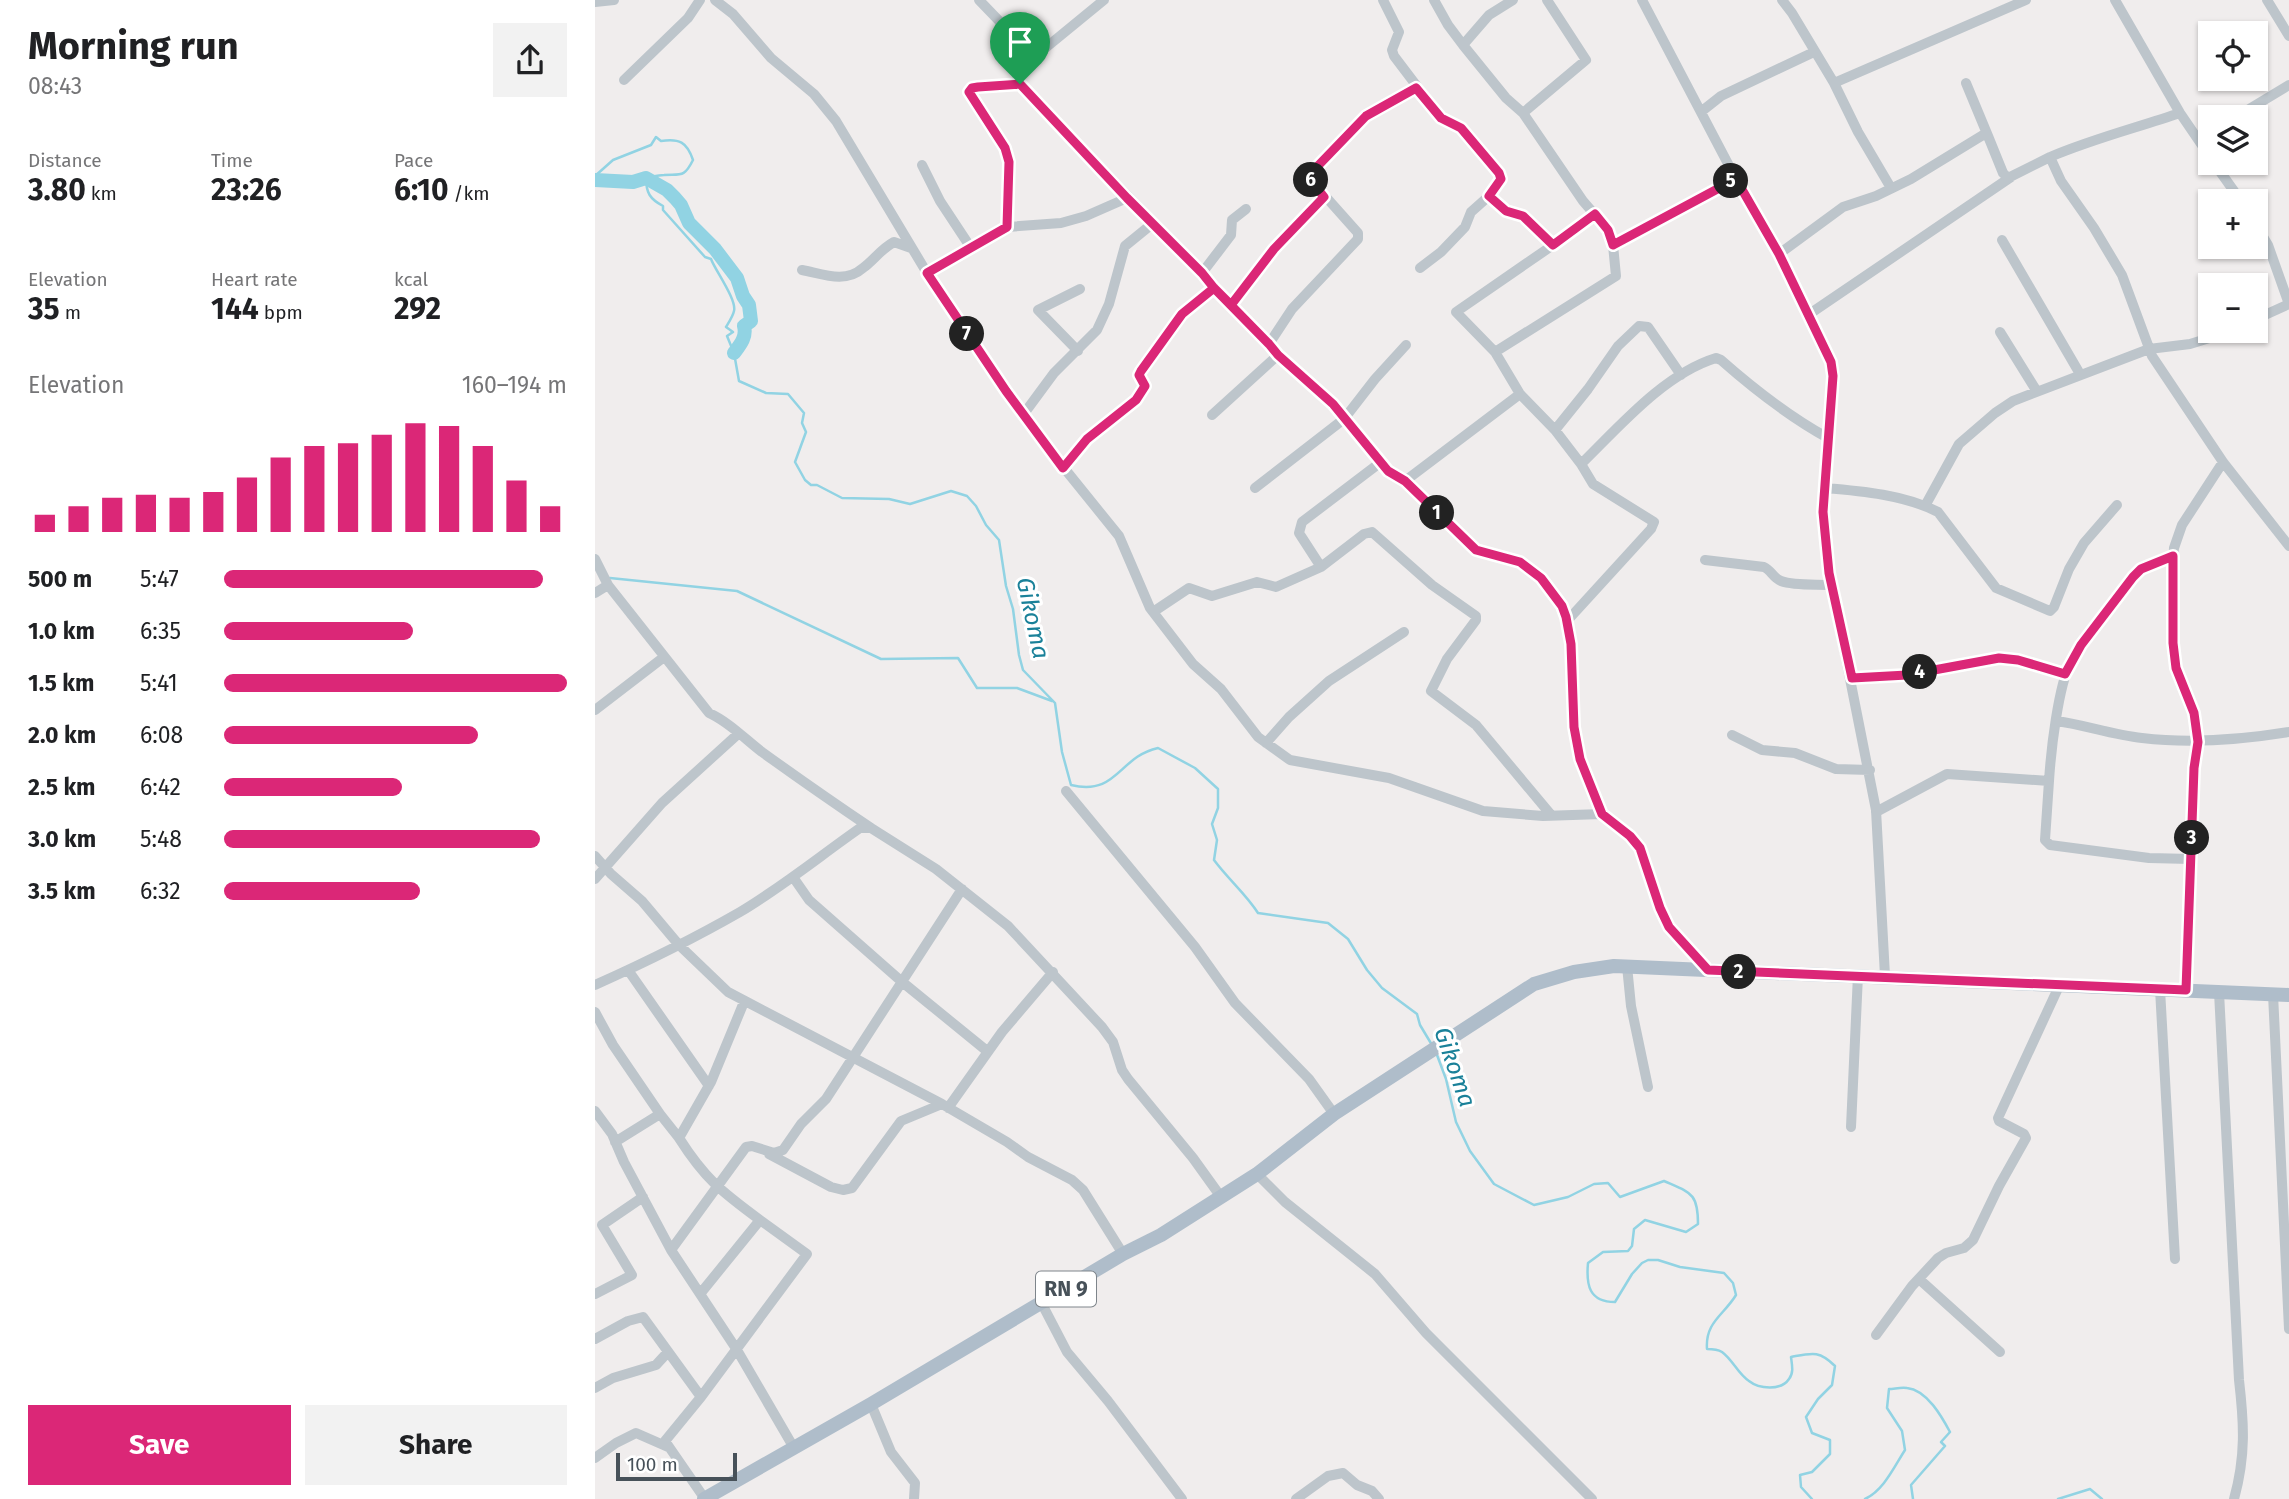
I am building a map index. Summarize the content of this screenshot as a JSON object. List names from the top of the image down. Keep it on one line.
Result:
{"streets":{"main road":["RN 9"]},"water":["Gikoma"],"scale_bar":"100 m","page":{"heading":["Morning run","08:43"],"map_buttons":["+","−"],"stats":[["Distance","3.80 km"],["Time","23:26"],["Pace","6:10 /km"],["Elevation","35 m"],["Heart rate","144 bpm"],["kcal","292"]],"pins":["6","5","7","1","4","3","2"],"chart":["Elevation","160–194 m"],"list":[{"name":"500 m","note":"5:47"},{"name":"1.0 km","note":"6:35"},{"name":"1.5 km","note":"5:41"},{"name":"2.0 km","note":"6:08"},{"name":"2.5 km","note":"6:42"},{"name":"3.0 km","note":"5:48"},{"name":"3.5 km","note":"6:32"}],"buttons":["Save","Share"],"scale":"100 m"}}
